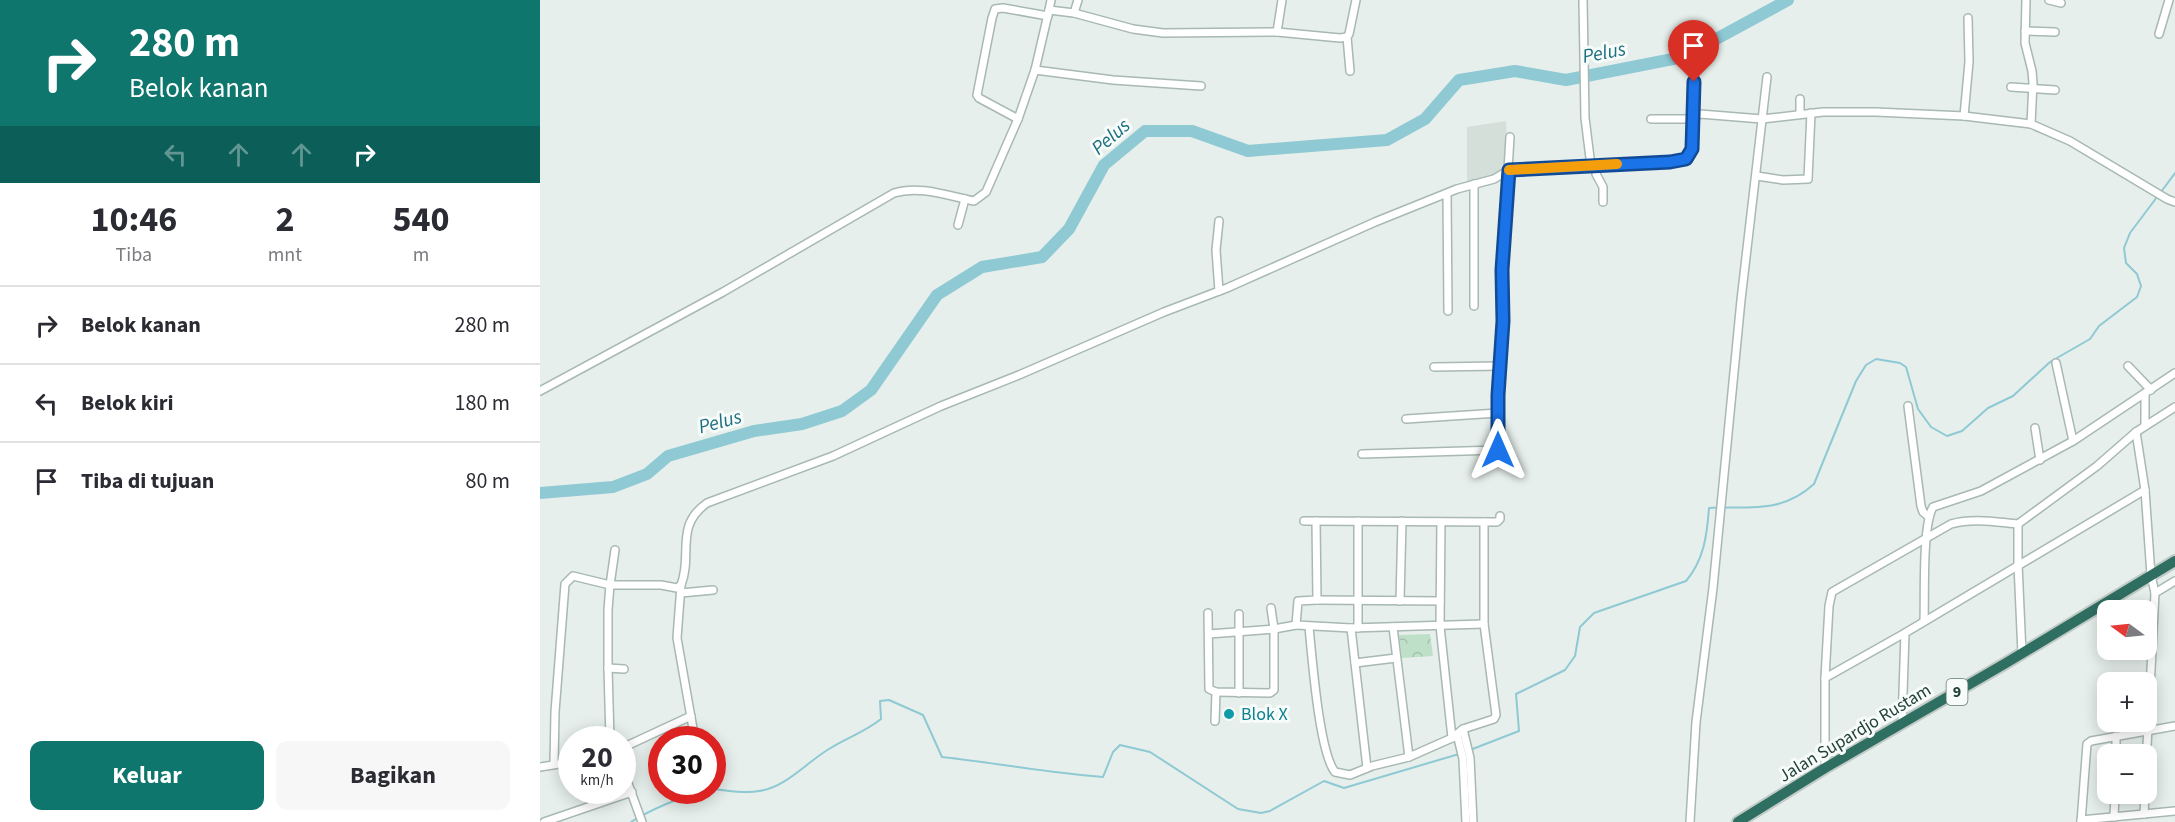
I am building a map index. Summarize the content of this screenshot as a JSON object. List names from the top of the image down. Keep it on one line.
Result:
{"streets":{"highway":["9","Jalan Supardjo Rustam"]},"water":["Pelus"],"places":["Blok X"],"north":"left","page":{"turn":["280 m","Belok kanan"],"eta":["10:46","Tiba","2","mnt","540","m"],"list":[{"name":"Belok kanan","value":"280 m"},{"name":"Belok kiri","value":"180 m"},{"name":"Tiba di tujuan","value":"80 m"}],"map_buttons":["+","−"],"speed":"20 km/h","limit":"30","buttons":["Keluar","Bagikan"]}}
